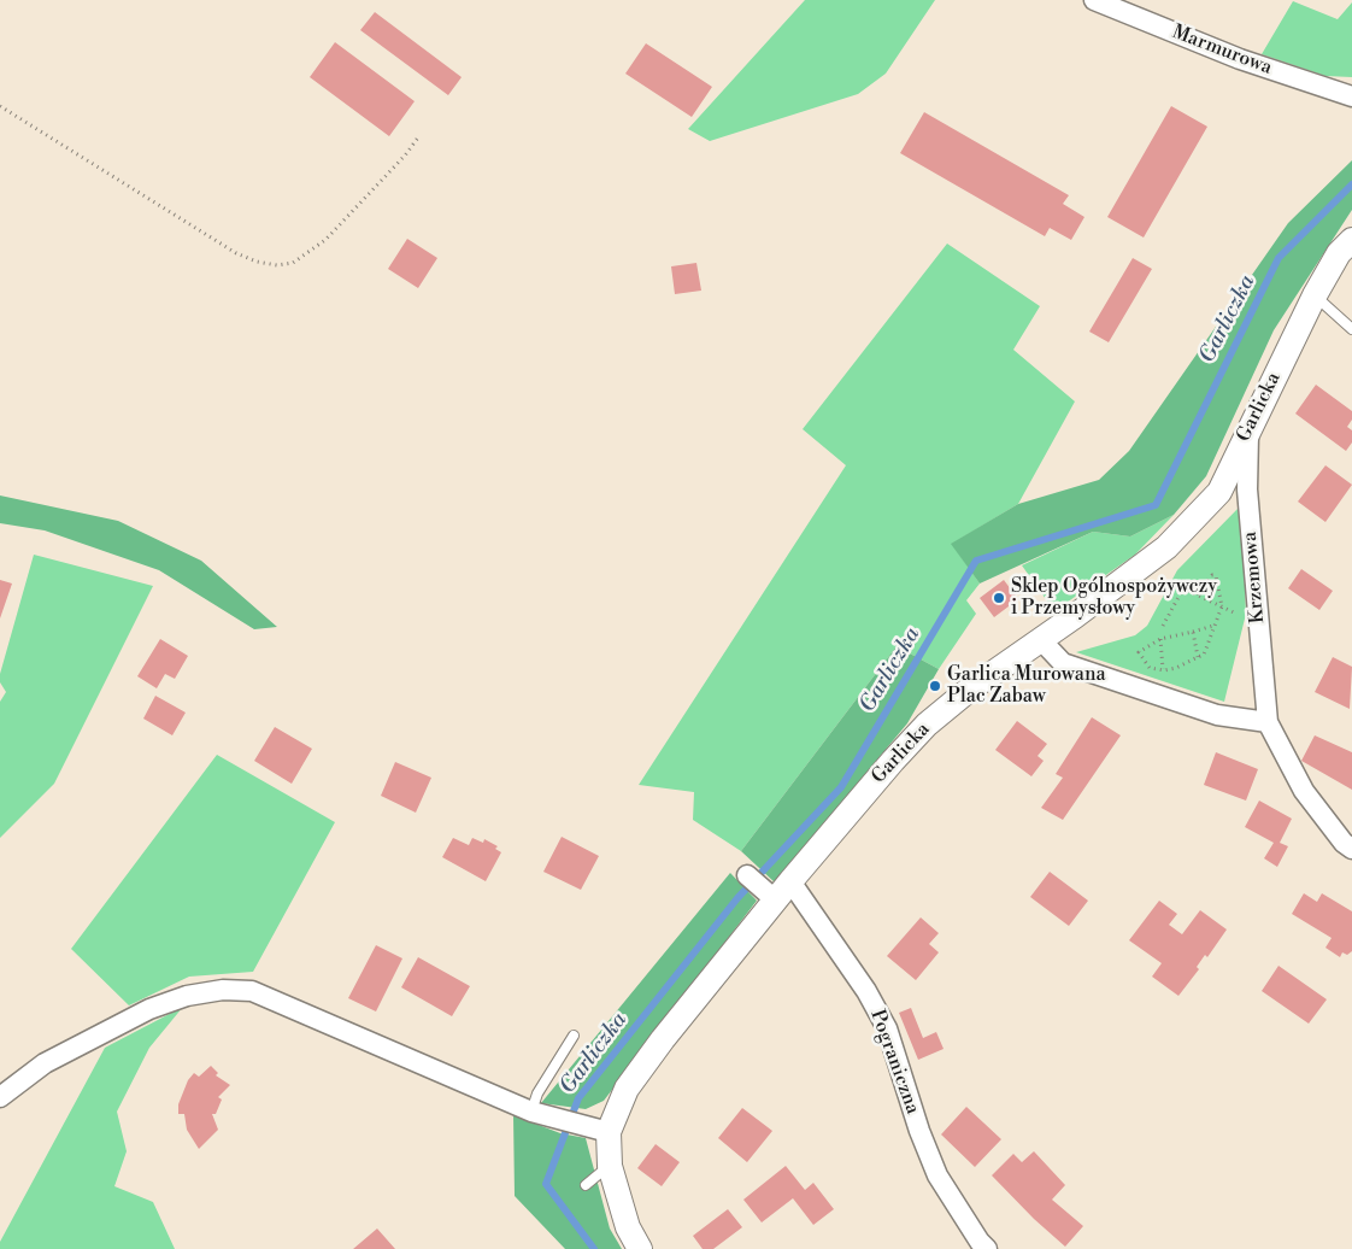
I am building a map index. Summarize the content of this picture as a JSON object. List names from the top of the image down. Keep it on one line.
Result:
{"streets":{"street":["Marmurowa","Garlicka","Krzemowa","Pograniczna"]},"crossings":[["Garlicka","Krzemowa"],["Garlicka","Pograniczna"]],"water":["Garliczka"],"places":["Sklep Ogólnospożywczy i Przemysłowy","Garlica Murowana Plac Zabaw"]}
